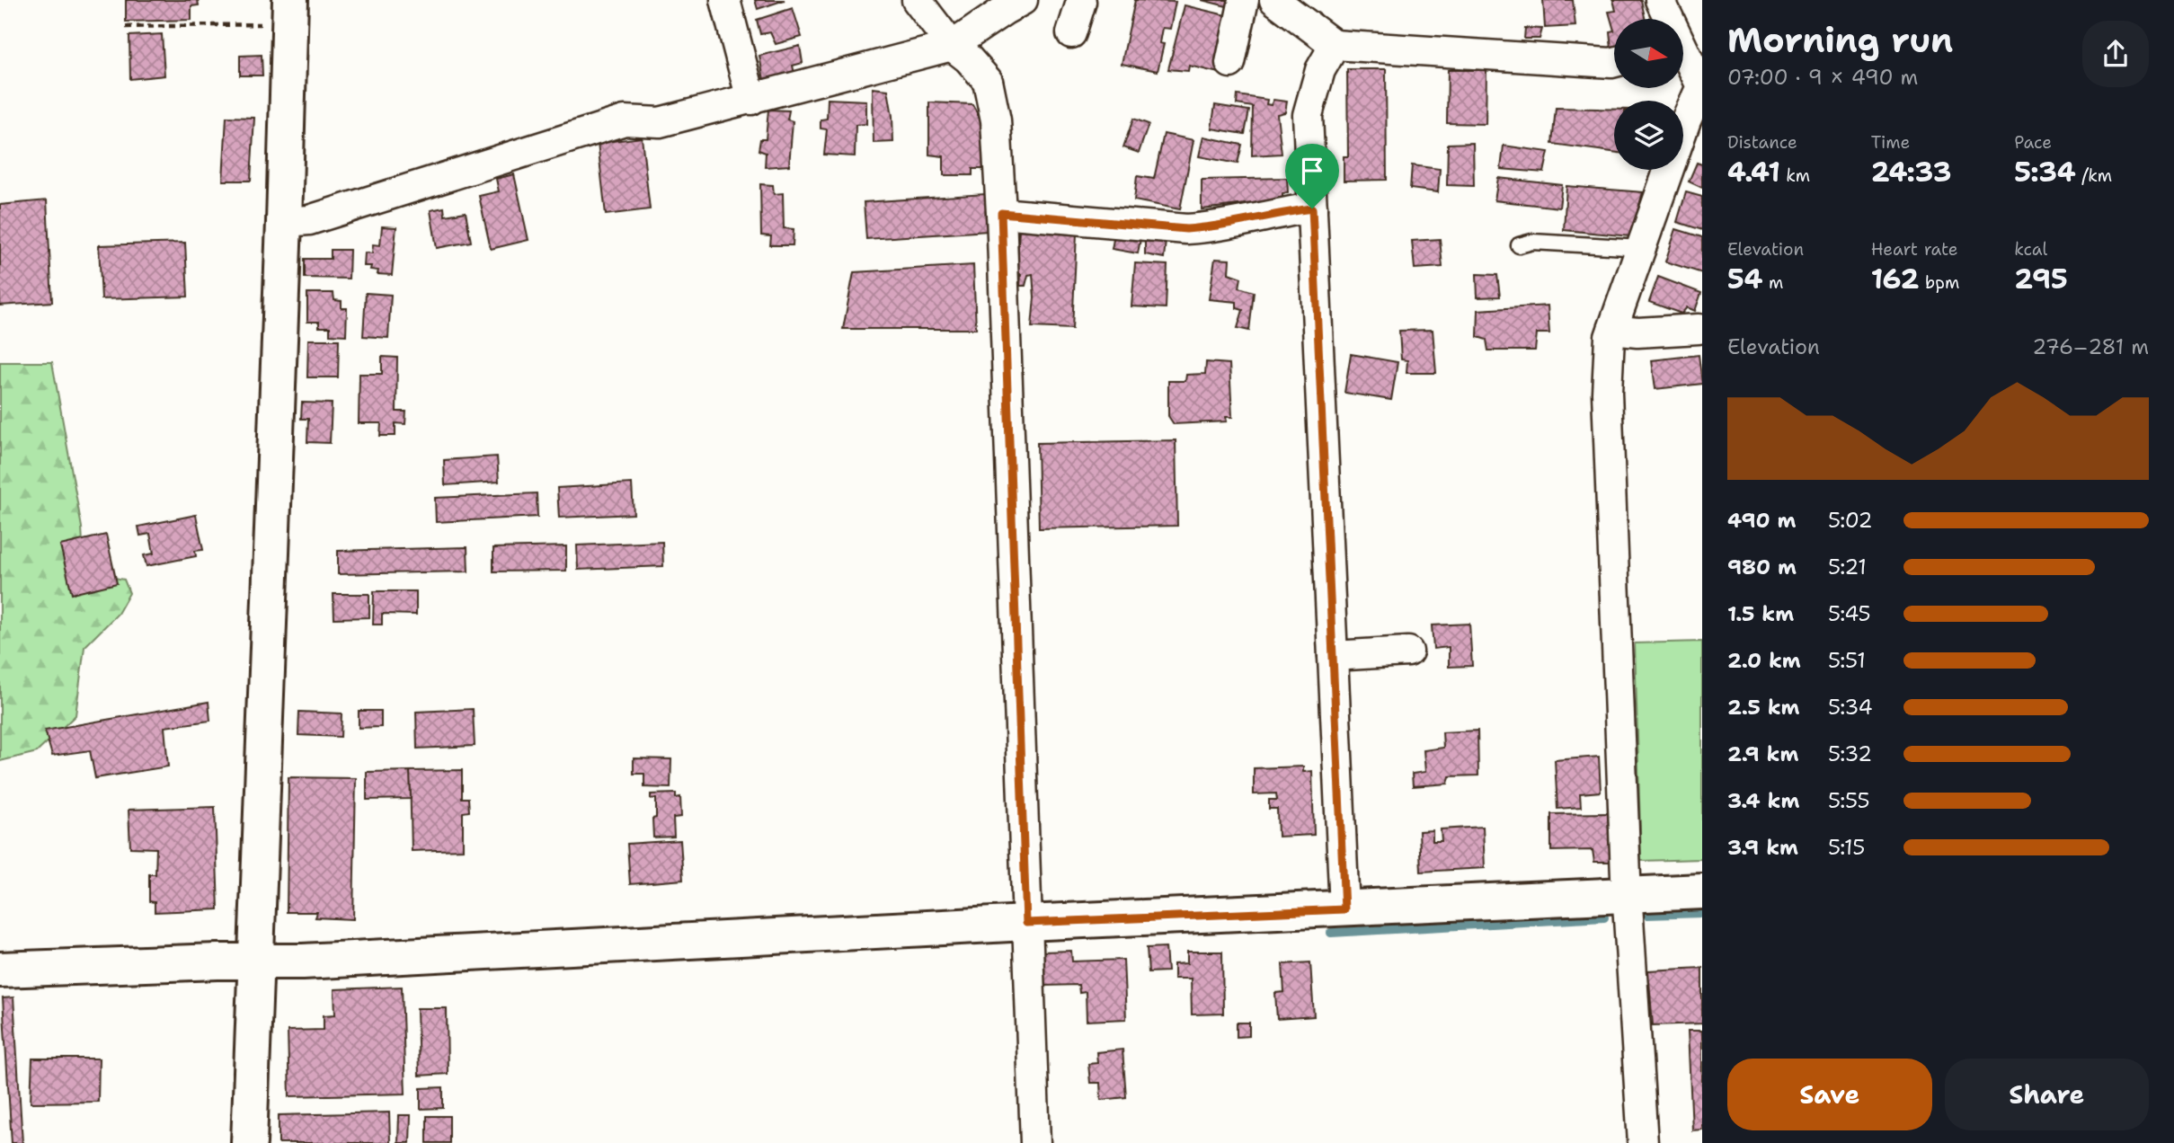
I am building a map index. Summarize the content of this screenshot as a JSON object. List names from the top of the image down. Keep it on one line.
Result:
{"north":"right","page":{"heading":["Morning run","07:00 · 9 × 490 m"],"stats":[["Distance","4.41 km"],["Time","24:33"],["Pace","5:34 /km"],["Elevation","54 m"],["Heart rate","162 bpm"],["kcal","295"]],"chart":["Elevation","276–281 m"],"list":[{"name":"490 m","note":"5:02"},{"name":"980 m","note":"5:21"},{"name":"1.5 km","note":"5:45"},{"name":"2.0 km","note":"5:51"},{"name":"2.5 km","note":"5:34"},{"name":"2.9 km","note":"5:32"},{"name":"3.4 km","note":"5:55"},{"name":"3.9 km","note":"5:15"}],"buttons":["Save","Share"]}}
